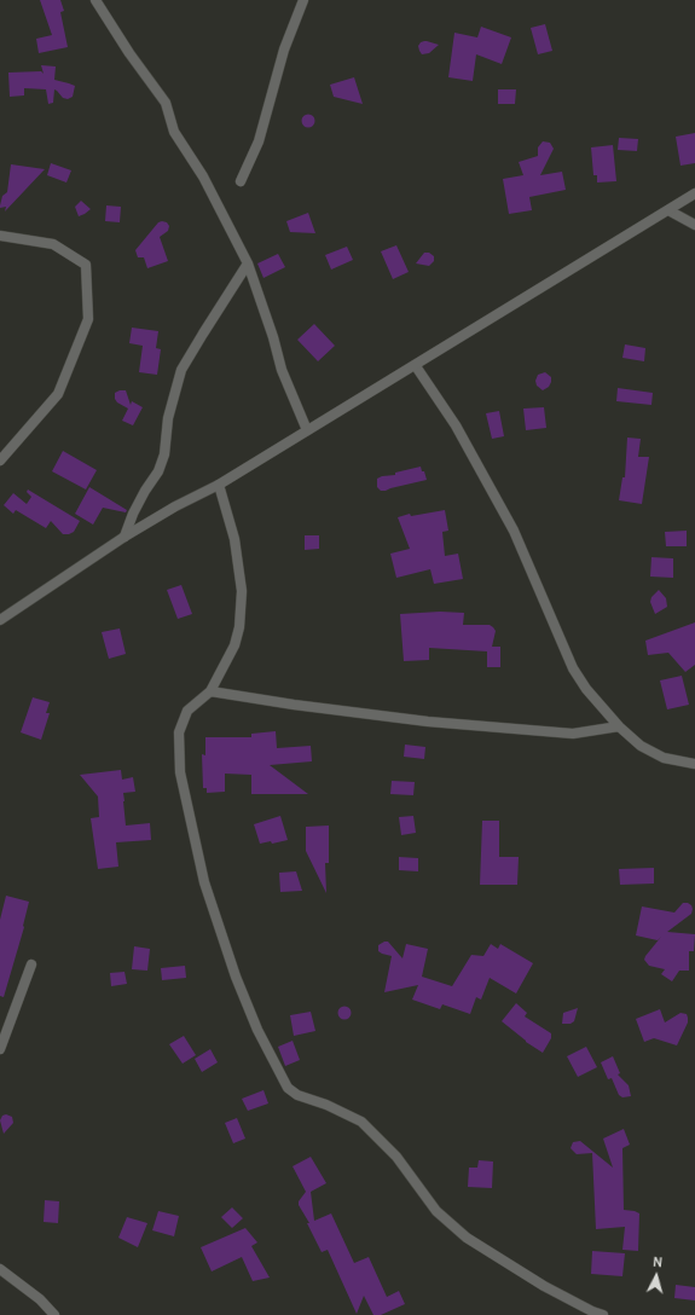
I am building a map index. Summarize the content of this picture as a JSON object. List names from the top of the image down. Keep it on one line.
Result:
{"north":"top"}
